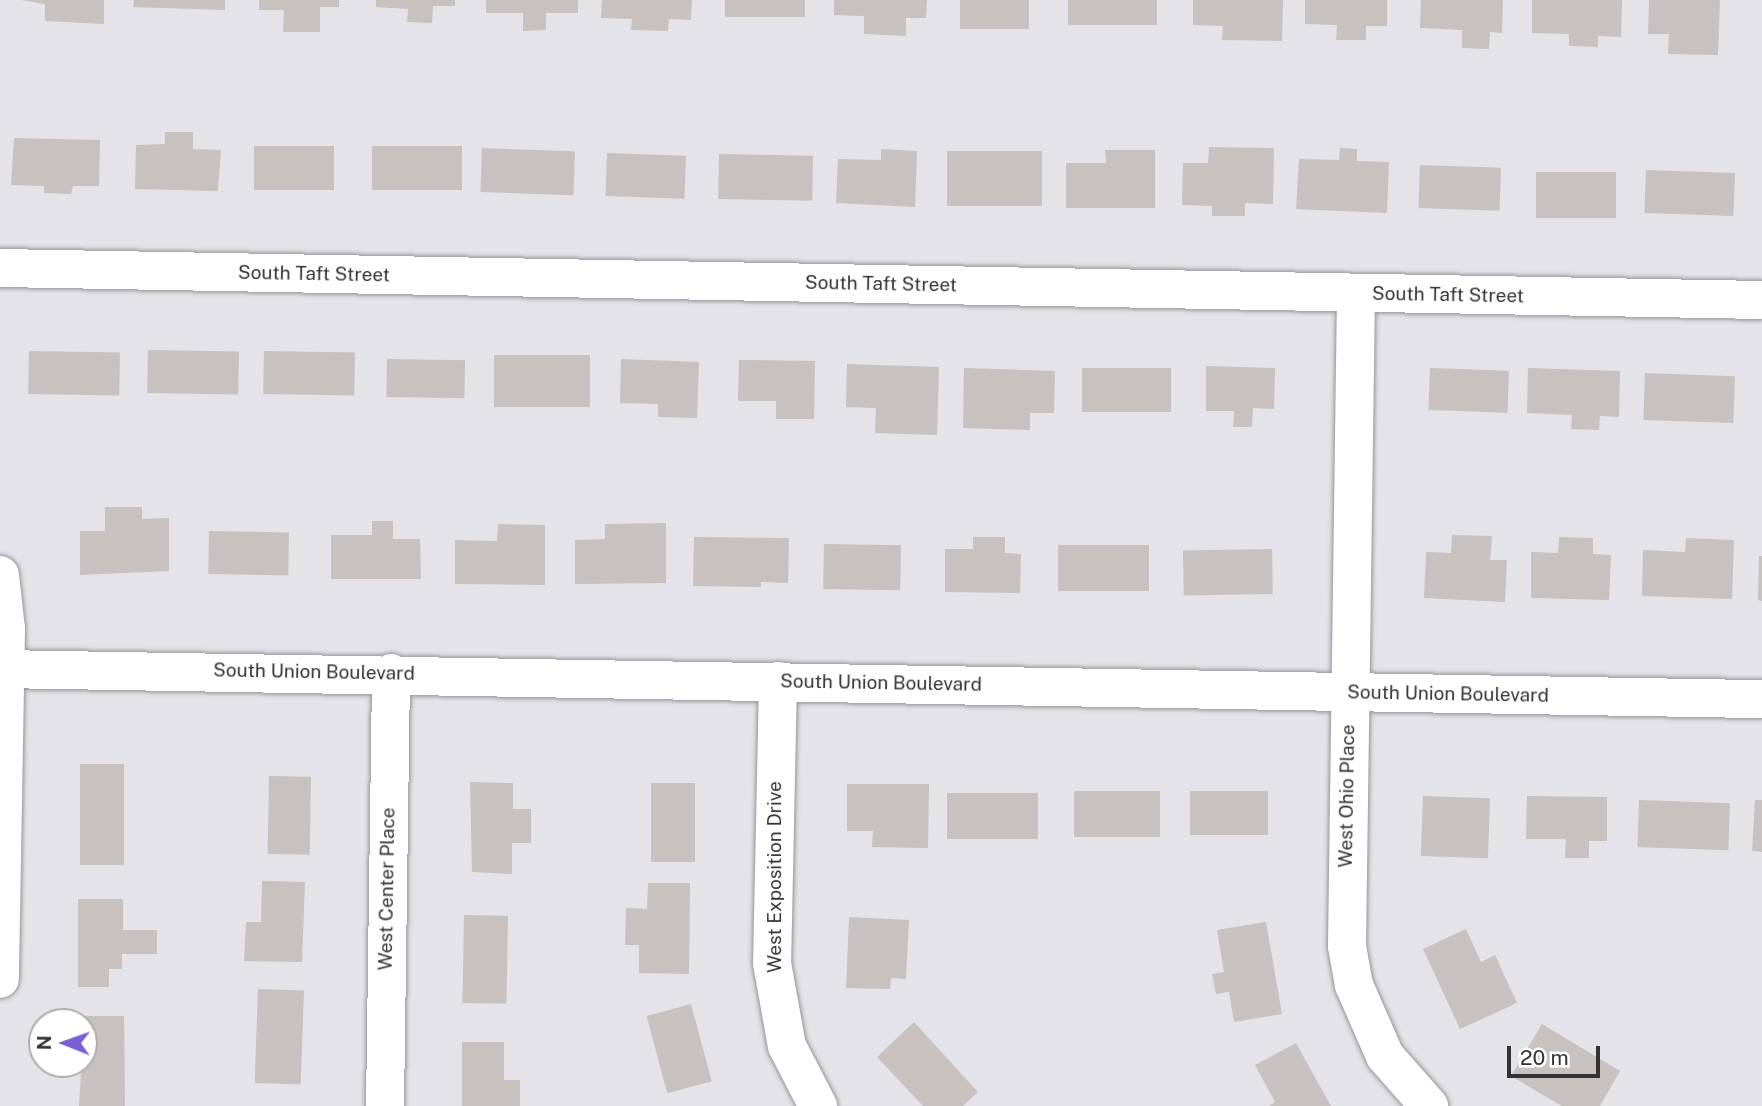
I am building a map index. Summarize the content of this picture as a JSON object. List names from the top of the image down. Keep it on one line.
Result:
{"streets":{"street":["South Taft Street","South Union Boulevard","West Ohio Place","West Exposition Drive","West Center Place"]},"crossings":[["South Taft Street","West Ohio Place"],["South Union Boulevard","West Ohio Place"],["South Union Boulevard","West Exposition Drive"],["South Union Boulevard","West Center Place"]],"scale_bar":"20 m","north":"left"}
